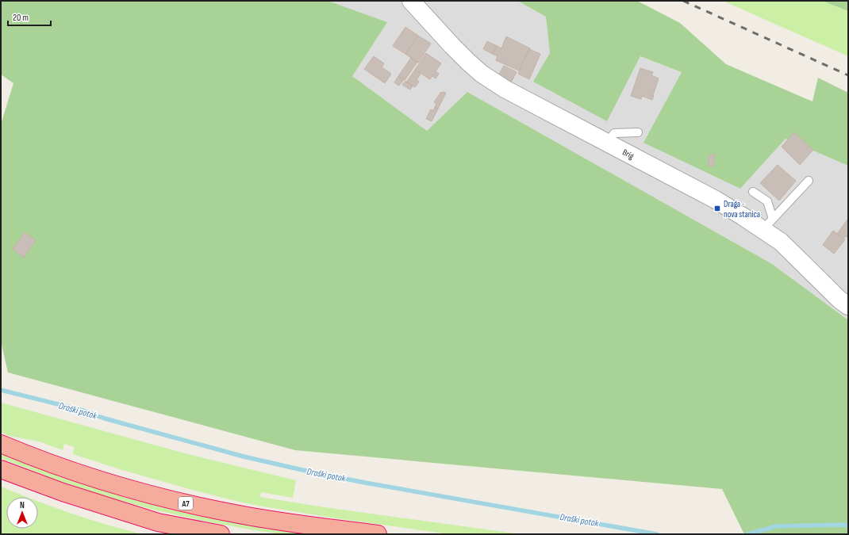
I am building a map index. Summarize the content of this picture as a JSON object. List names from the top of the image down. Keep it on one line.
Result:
{"streets":{"highway":["A7"],"street":["Brig"]},"water":["Draški potok"],"places":{"transit":["Draga - nova stanica"]},"scale_bar":"20 m","north":"top"}
